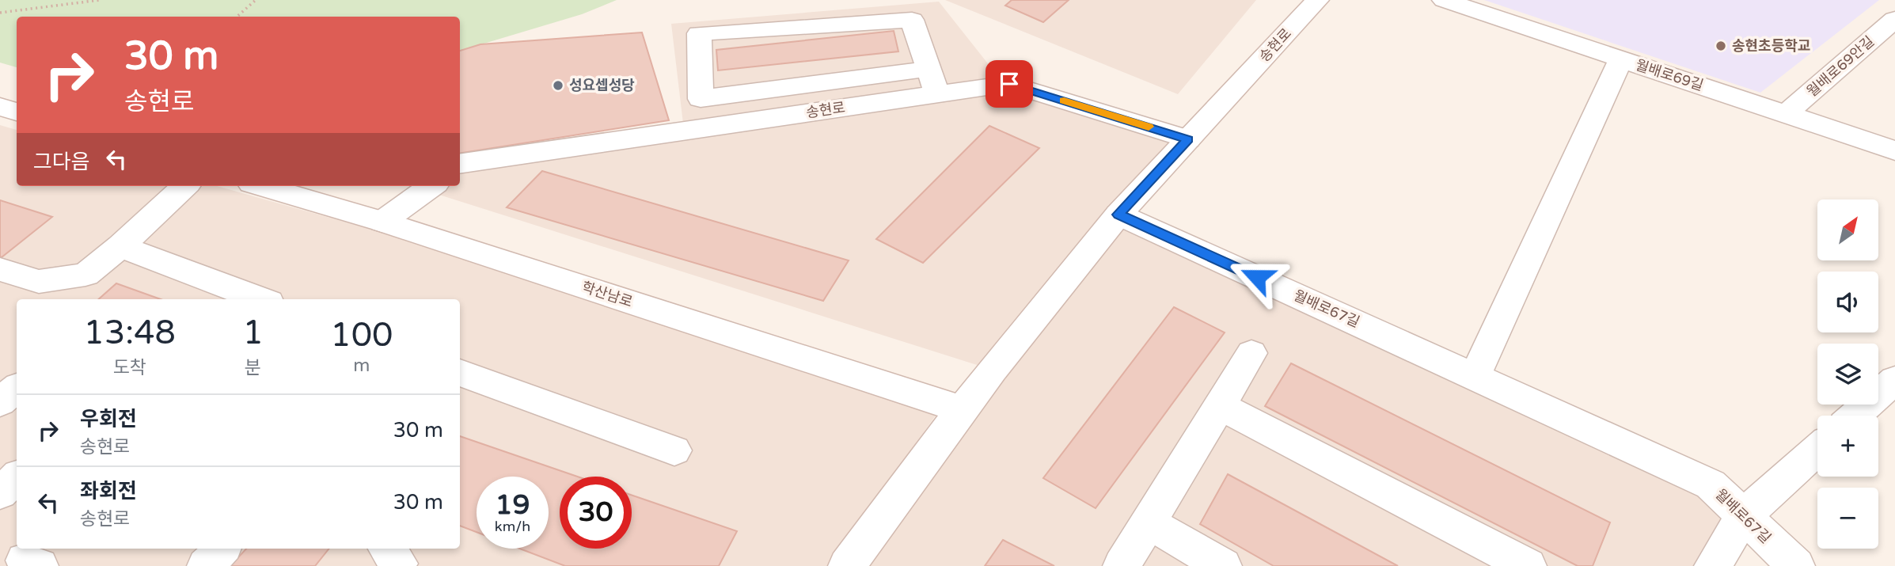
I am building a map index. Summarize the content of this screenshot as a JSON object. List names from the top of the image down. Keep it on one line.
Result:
{"streets":{"street":["송현로","월배로69안길","월배로69길","학산남로","월배로67길"]},"crossings":[["송현로","학산남로"],["송현로","월배로67길"],["월배로69안길","월배로69길"]],"places":["송현초등학교","성요셉성당"],"north":"top right","page":{"turn":["30 m","송현로"],"then":"그다음","map_buttons":["+","−"],"eta":["13:48","도착","1","분","100","m"],"list":[{"name":"우회전","note":"송현로","value":"30 m"},{"name":"좌회전","note":"송현로","value":"30 m"}],"speed":"19 km/h","limit":"30"}}
